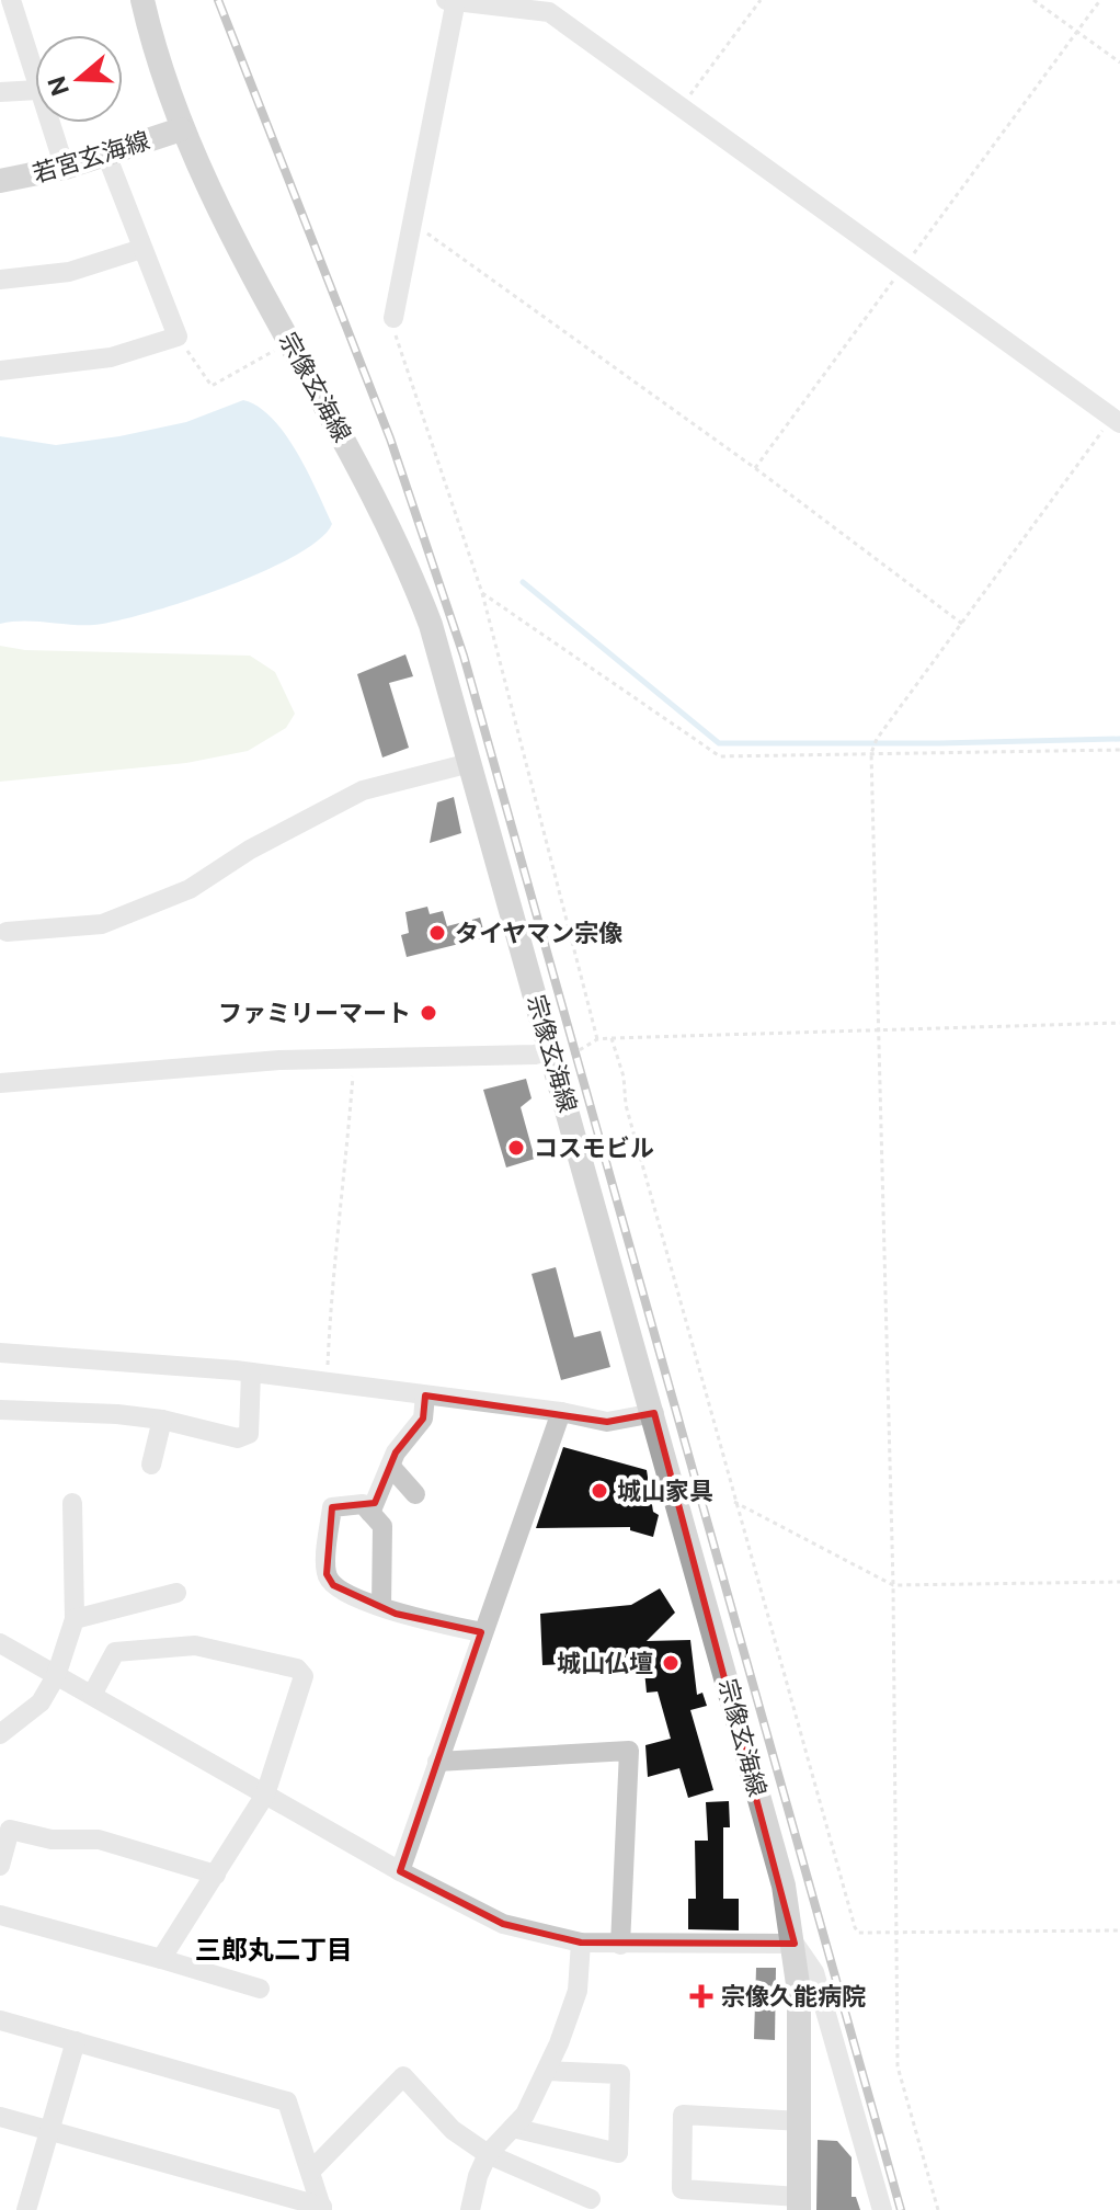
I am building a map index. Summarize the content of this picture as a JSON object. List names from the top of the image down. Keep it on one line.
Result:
{"streets":{"main road":["若宮玄海線","宗像玄海線"]},"crossings":[["若宮玄海線","宗像玄海線"]],"districts":["三郎丸二丁目"],"places":{"other":["タイヤマン宗像","ファミリーマート","コスモビル","城山家具","城山仏壇"],"health":["宗像久能病院"]},"north":"left"}
